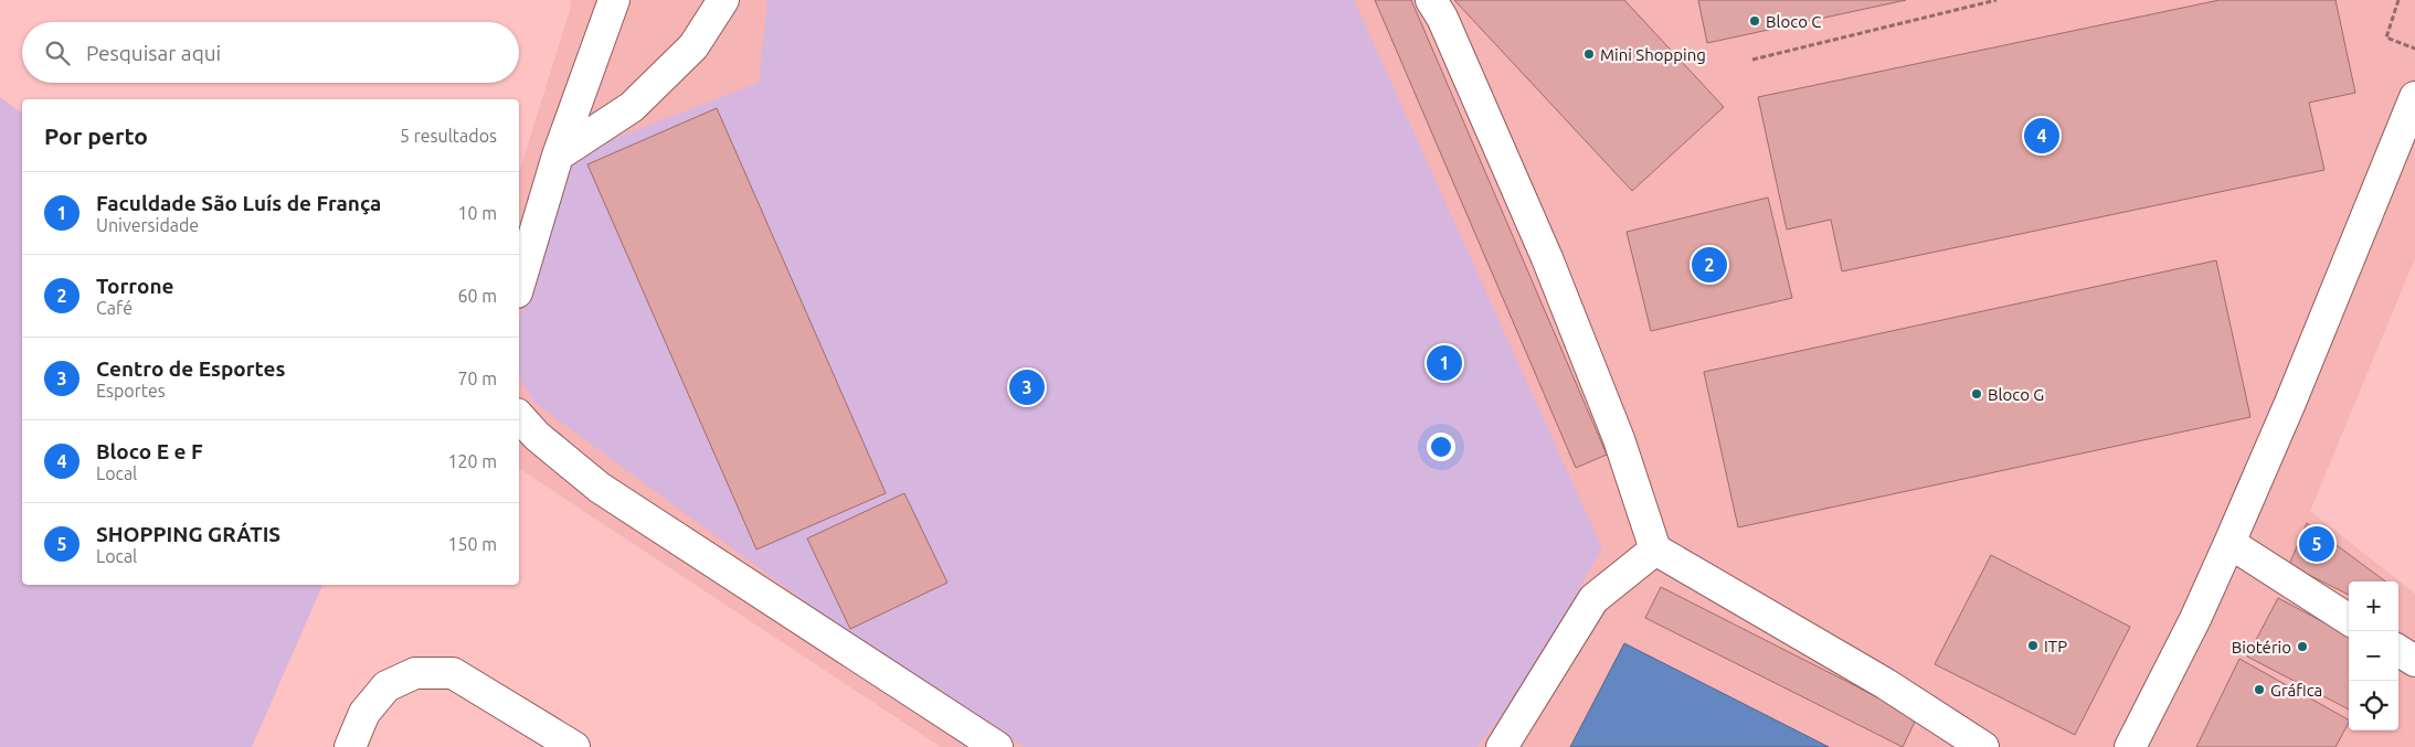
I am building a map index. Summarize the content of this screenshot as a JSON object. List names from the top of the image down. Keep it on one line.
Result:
{"places":["Bloco C","Mini Shopping","Bloco G","ITP","Biotério","Gráfica"],"page":{"search":"Pesquisar aqui","heading":["Por perto","5 resultados"],"pins":["4","2","1","3","5"],"list":[{"mark":"1","name":"Faculdade São Luís de França","note":"Universidade","value":"10 m"},{"mark":"2","name":"Torrone","note":"Café","value":"60 m"},{"mark":"3","name":"Centro de Esportes","note":"Esportes","value":"70 m"},{"mark":"4","name":"Bloco E e F","note":"Local","value":"120 m"},{"mark":"5","name":"SHOPPING GRÁTIS","note":"Local","value":"150 m"}],"map_buttons":["+","−"]}}
